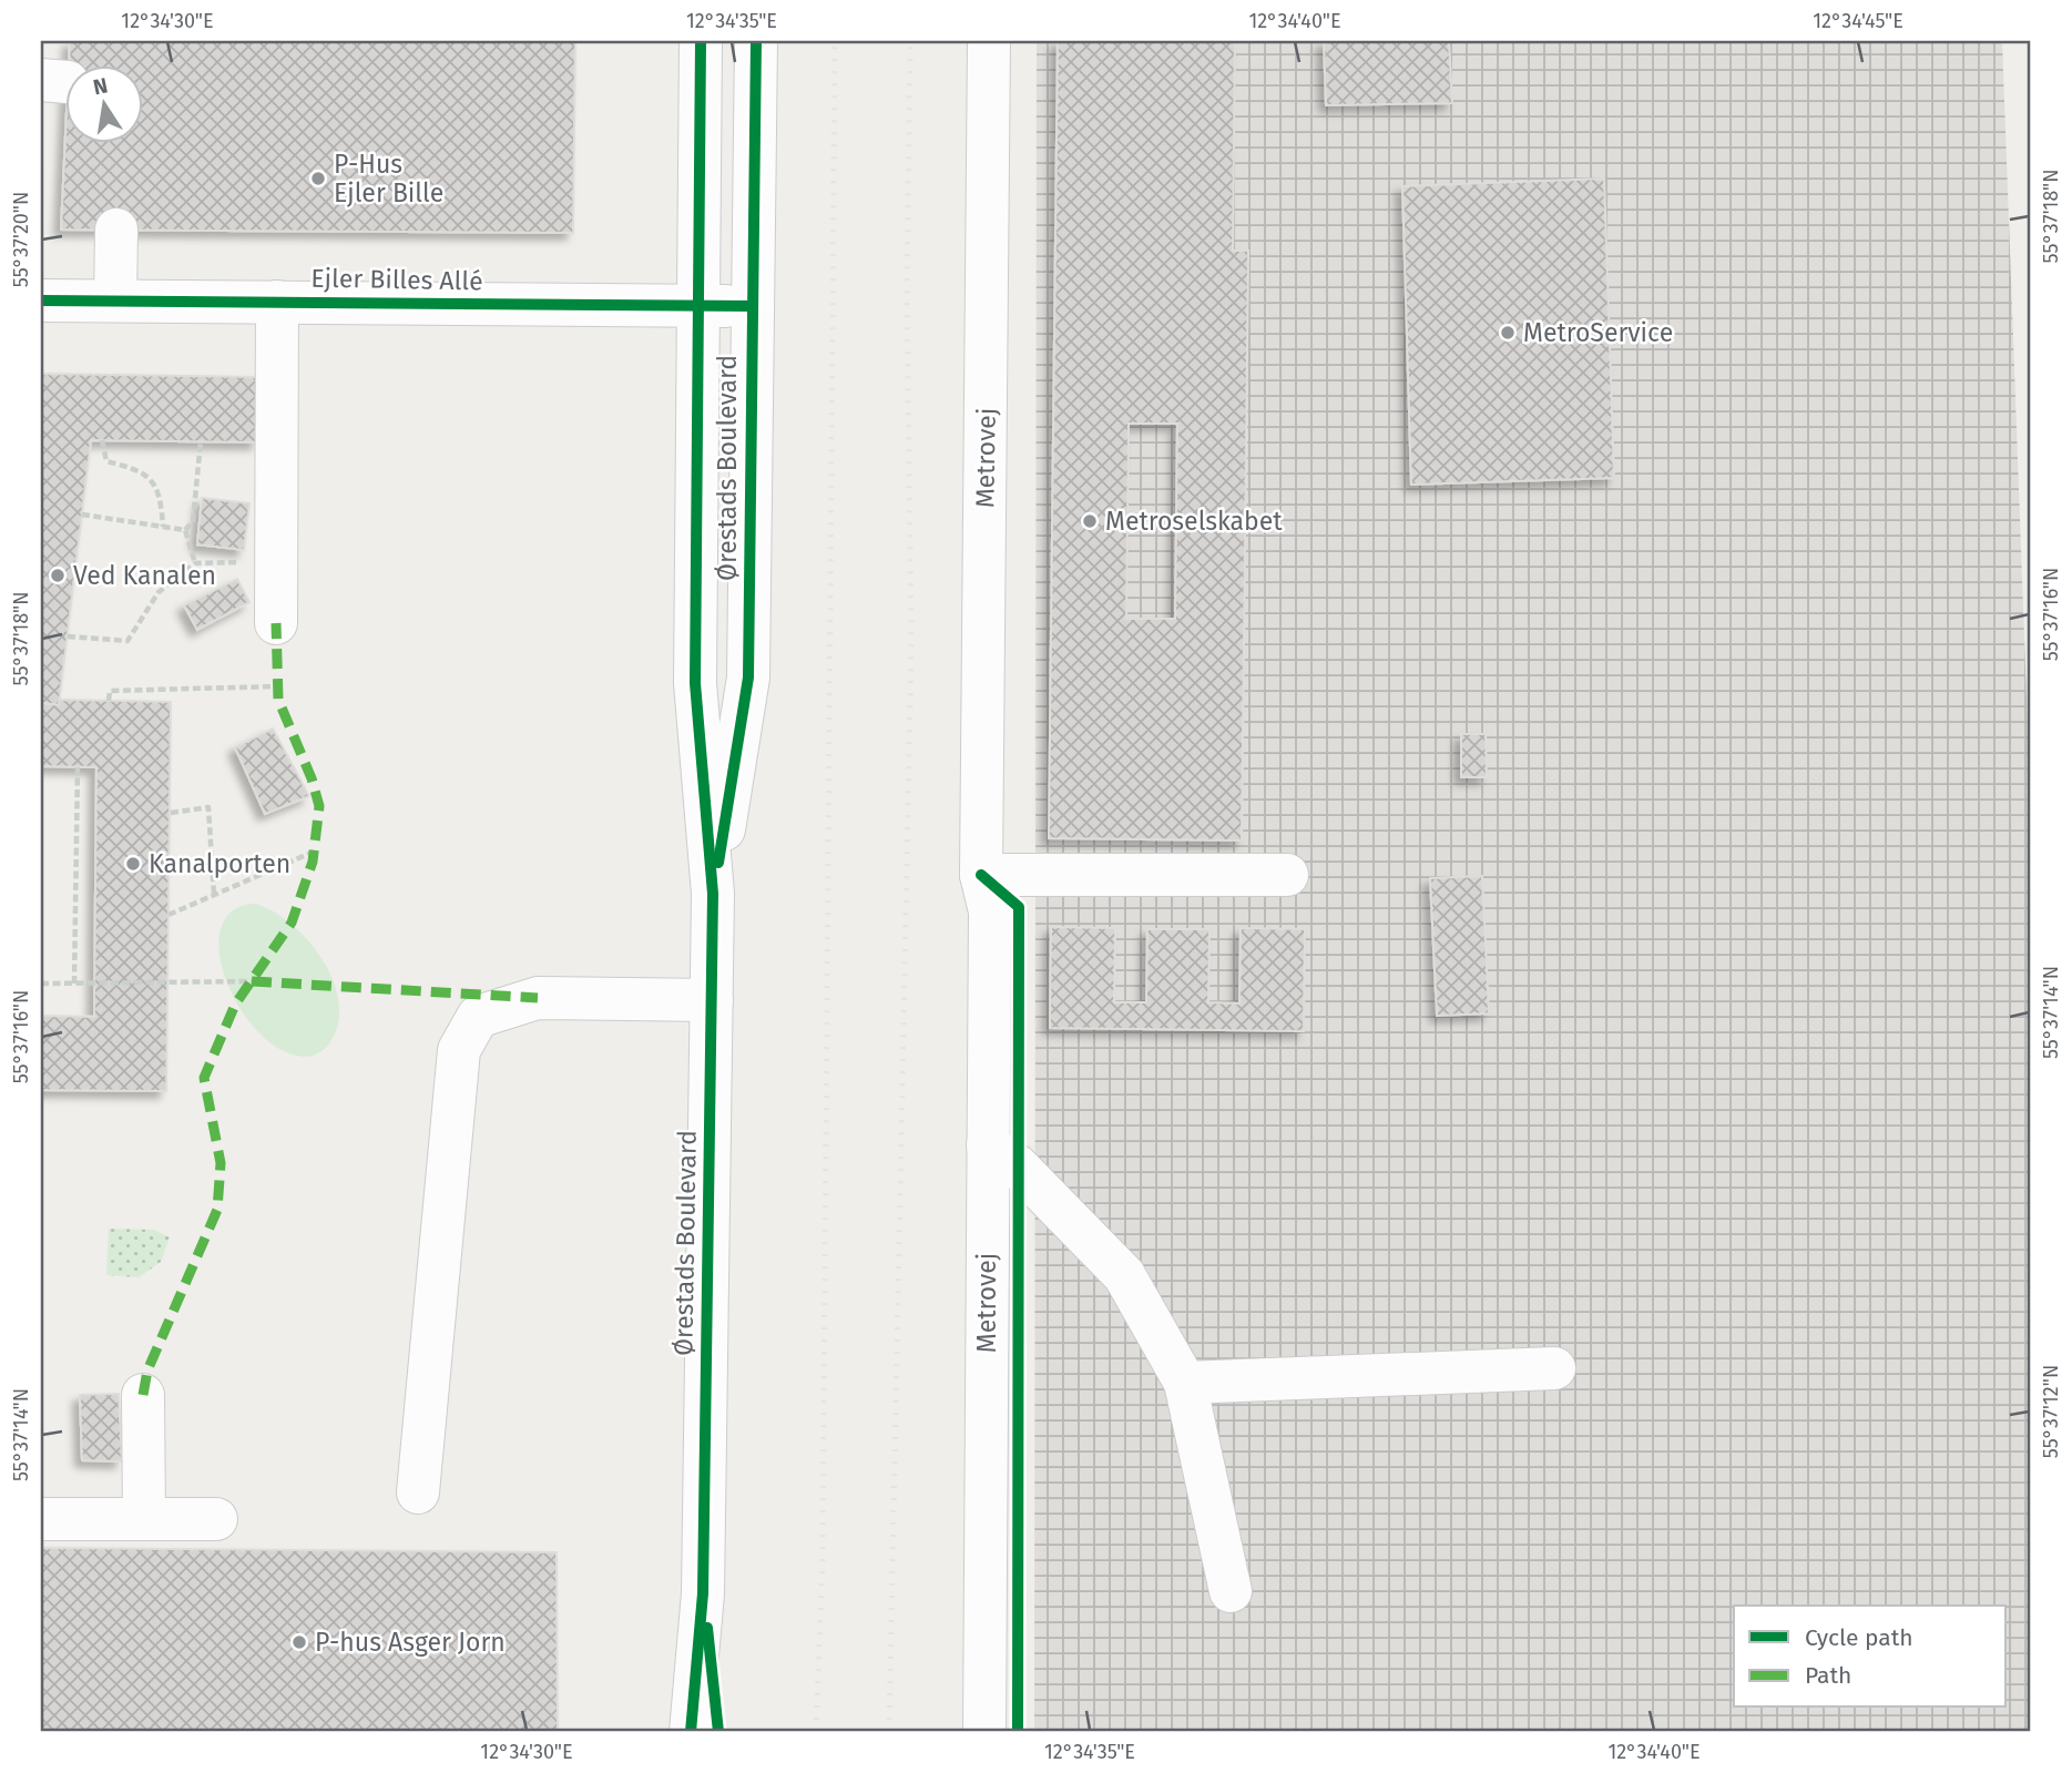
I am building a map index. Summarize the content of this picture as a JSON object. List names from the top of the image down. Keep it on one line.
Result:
{"streets":{"street":["Ejler Billes Allé","Metrovej","Ørestads Boulevard"]},"crossings":[["Ejler Billes Allé","Ørestads Boulevard"]],"places":["P-Hus Ejler Bille","MetroService","Metroselskabet","Ved Kanalen","Kanalporten","P-hus Asger Jorn"],"legend":["Cycle path","Path"],"north":"top","coordinates":["12°34'30\"E","12°34'35\"E","12°34'40\"E","12°34'45\"E","55°37'18\"N","55°37'20\"N","55°37'16\"N","55°37'14\"N","55°37'12\"N"]}
